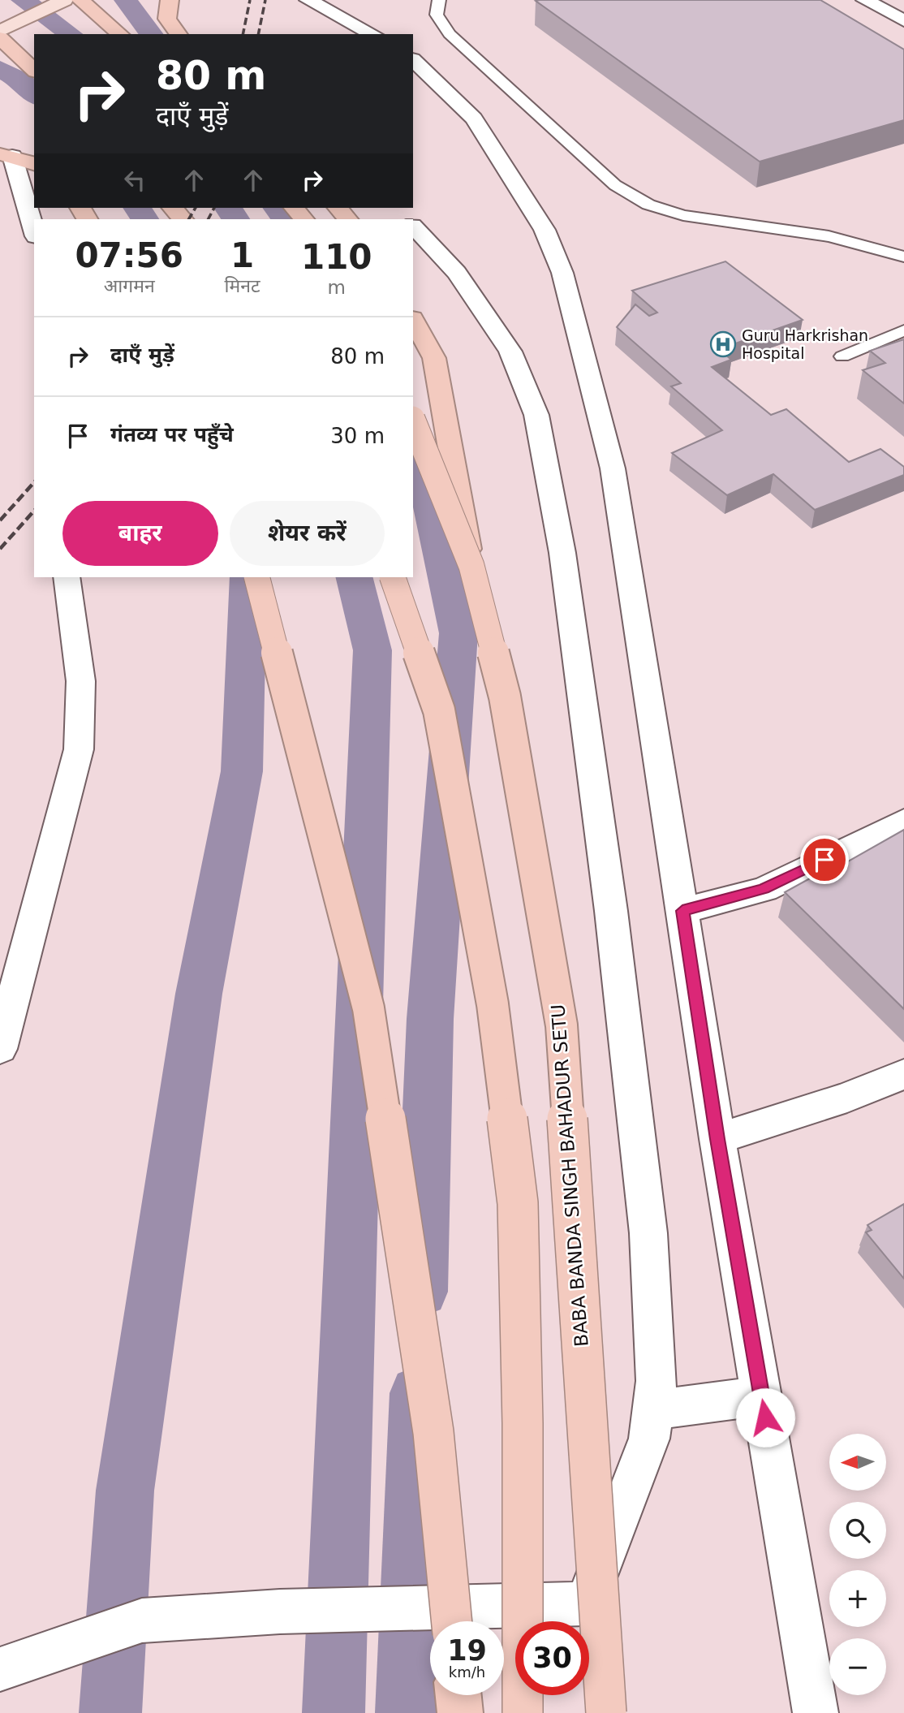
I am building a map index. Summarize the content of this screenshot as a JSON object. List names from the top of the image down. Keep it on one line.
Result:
{"streets":{"highway":["BABA BANDA SINGH BAHADUR SETU"]},"places":{"hospital":["Guru Harkrishan Hospital"]},"north":"left","page":{"turn":["80 m","दाएँ मुड़ें"],"eta":["07:56","आगमन","1","मिनट","110","m"],"list":[{"name":"दाएँ मुड़ें","value":"80 m"},{"name":"गंतव्य पर पहुँचे","value":"30 m"}],"buttons":["बाहर","शेयर करें"],"map_buttons":["+","−"],"speed":"19 km/h","limit":"30"}}
